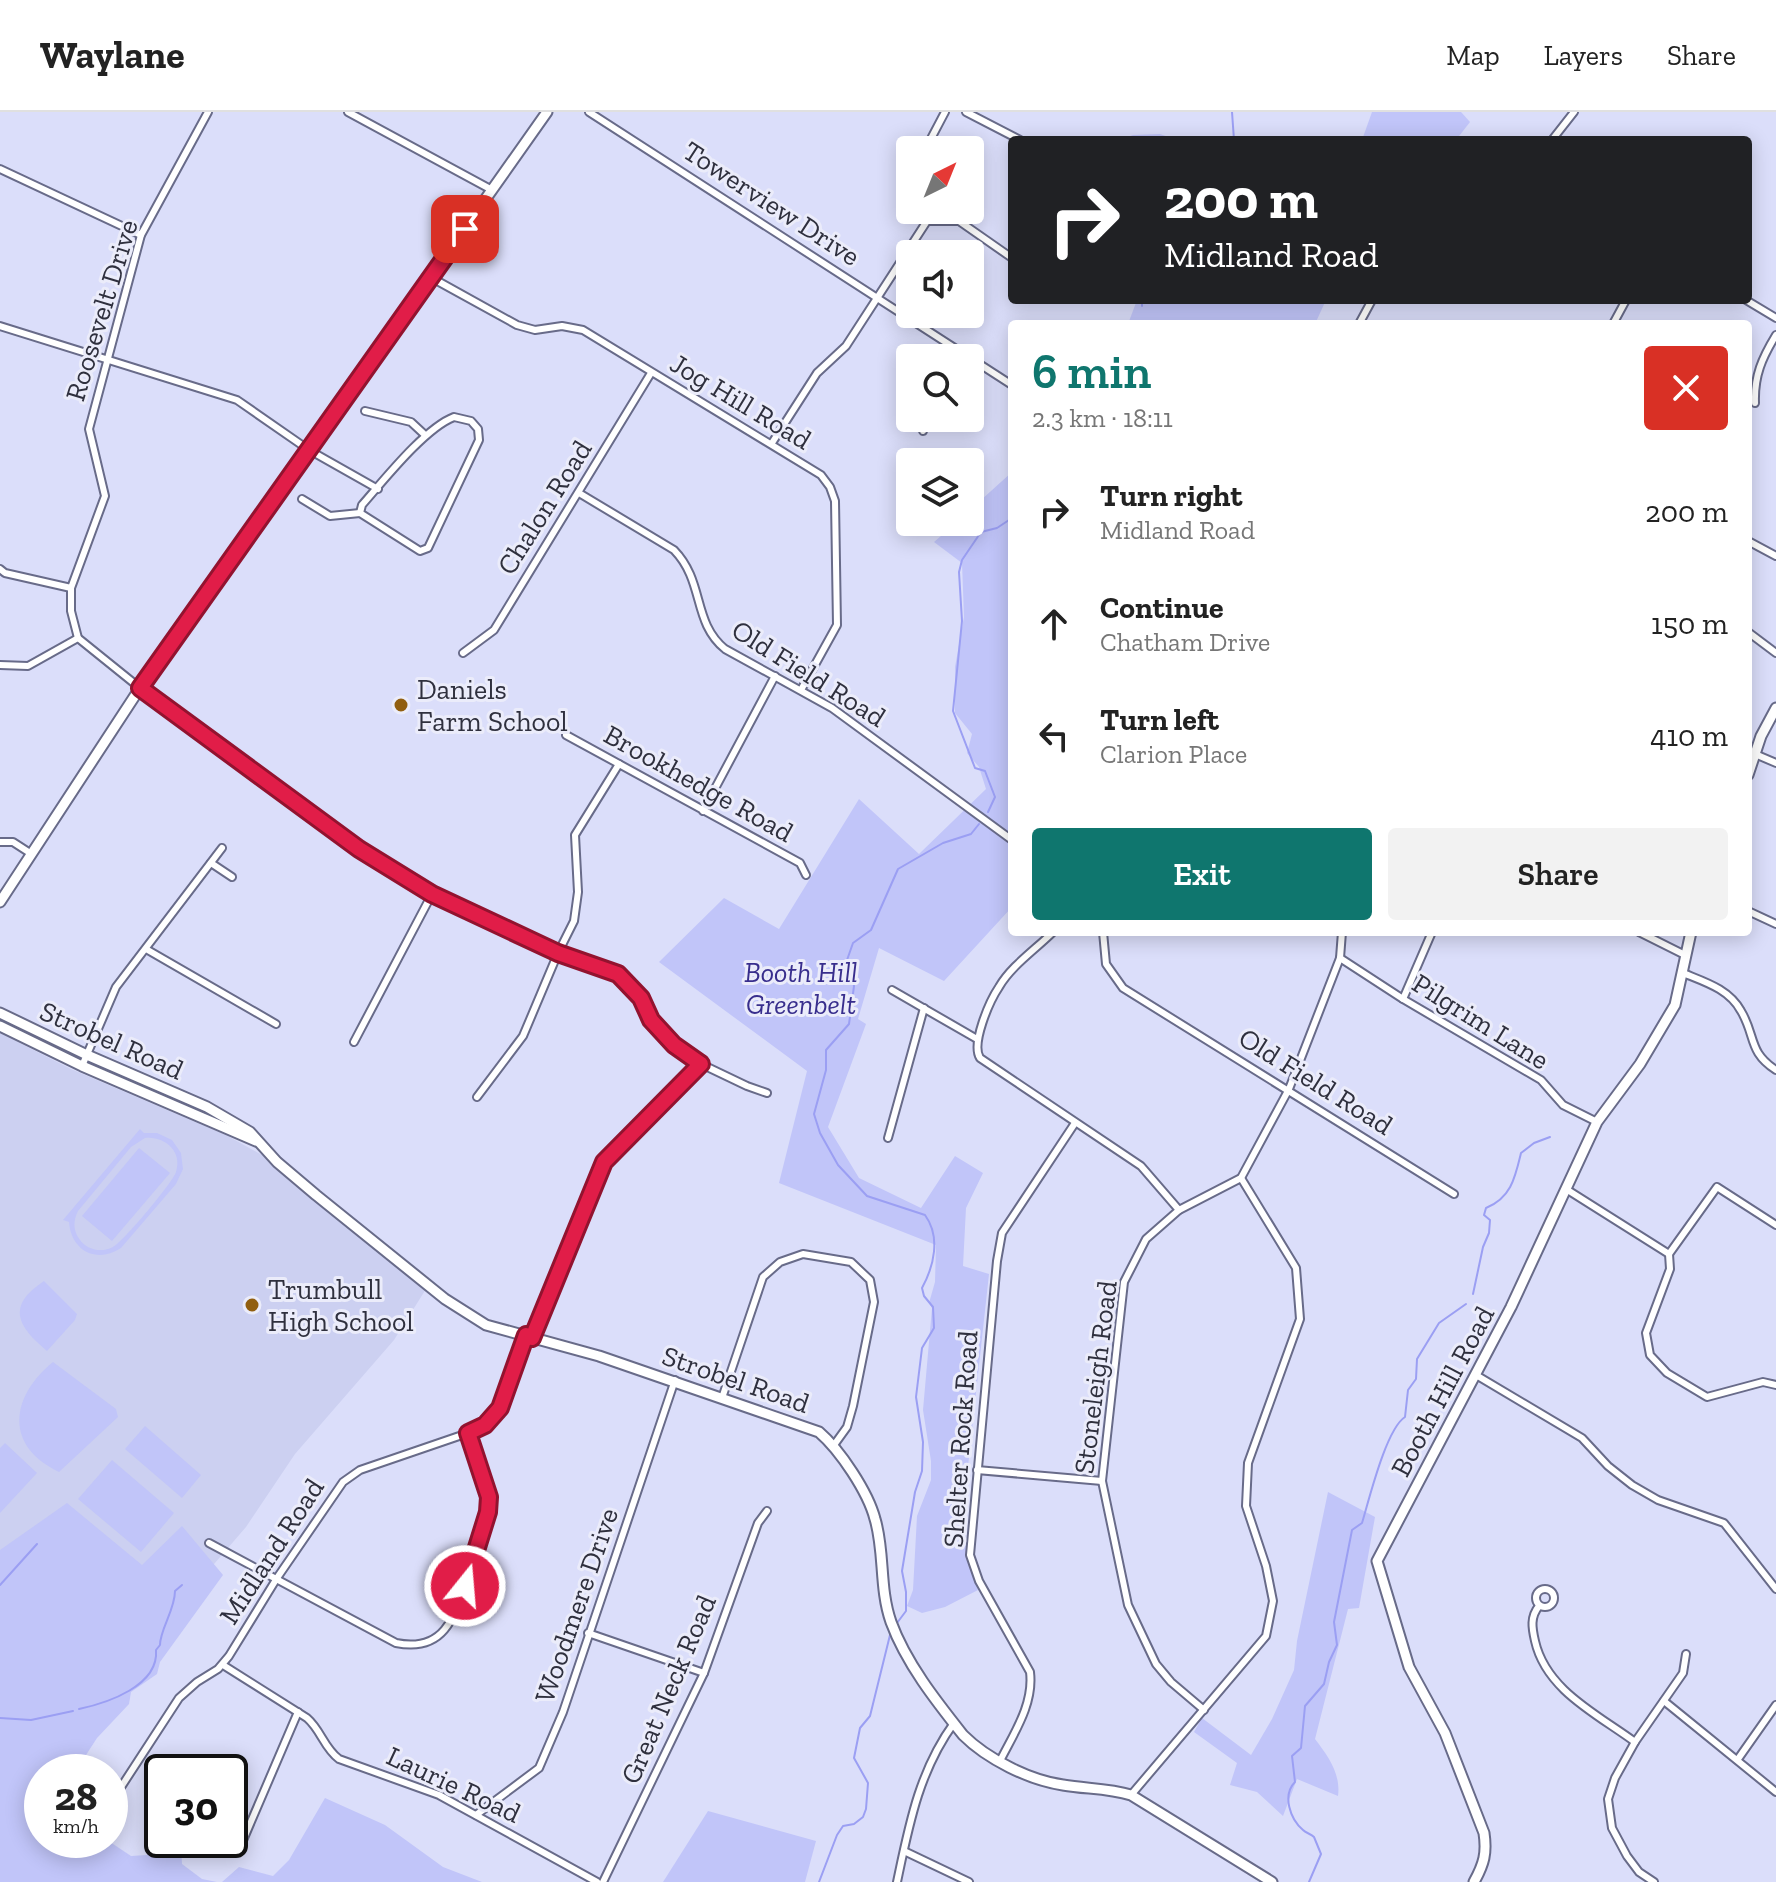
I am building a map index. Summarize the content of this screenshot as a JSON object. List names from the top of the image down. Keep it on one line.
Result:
{"streets":{"street":["Towerview Drive","Roosevelt Drive","Jog Hill Road","Chalon Road","Old Field Road","Brookhedge Road","Pilgrim Lane","Strobel Road","Stoneleigh Road","Booth Hill Road","Shelter Rock Road","Midland Road","Woodmere Drive","Great Neck Road","Laurie Road"]},"crossings":[["Jog Hill Road","Chalon Road"],["Jog Hill Road","Old Field Road"],["Chalon Road","Old Field Road"],["Pilgrim Lane","Booth Hill Road"],["Strobel Road","Shelter Rock Road"],["Strobel Road","Midland Road"],["Strobel Road","Woodmere Drive"],["Midland Road","Laurie Road"],["Woodmere Drive","Laurie Road"],["Great Neck Road","Laurie Road"]],"parks":["Booth Hill Greenbelt"],"places":["Daniels Farm School","Trumbull High School"],"north":"top right","page":{"header":"Waylane","nav":["Map","Layers","Share"],"turn":["200 m","Midland Road"],"heading":["6 min","2.3 km · 18:11"],"list":[{"name":"Turn right","note":"Midland Road","value":"200 m"},{"name":"Continue","note":"Chatham Drive","value":"150 m"},{"name":"Turn left","note":"Clarion Place","value":"410 m"}],"buttons":["Exit","Share"],"speed":"28 km/h","limit":"30"}}
